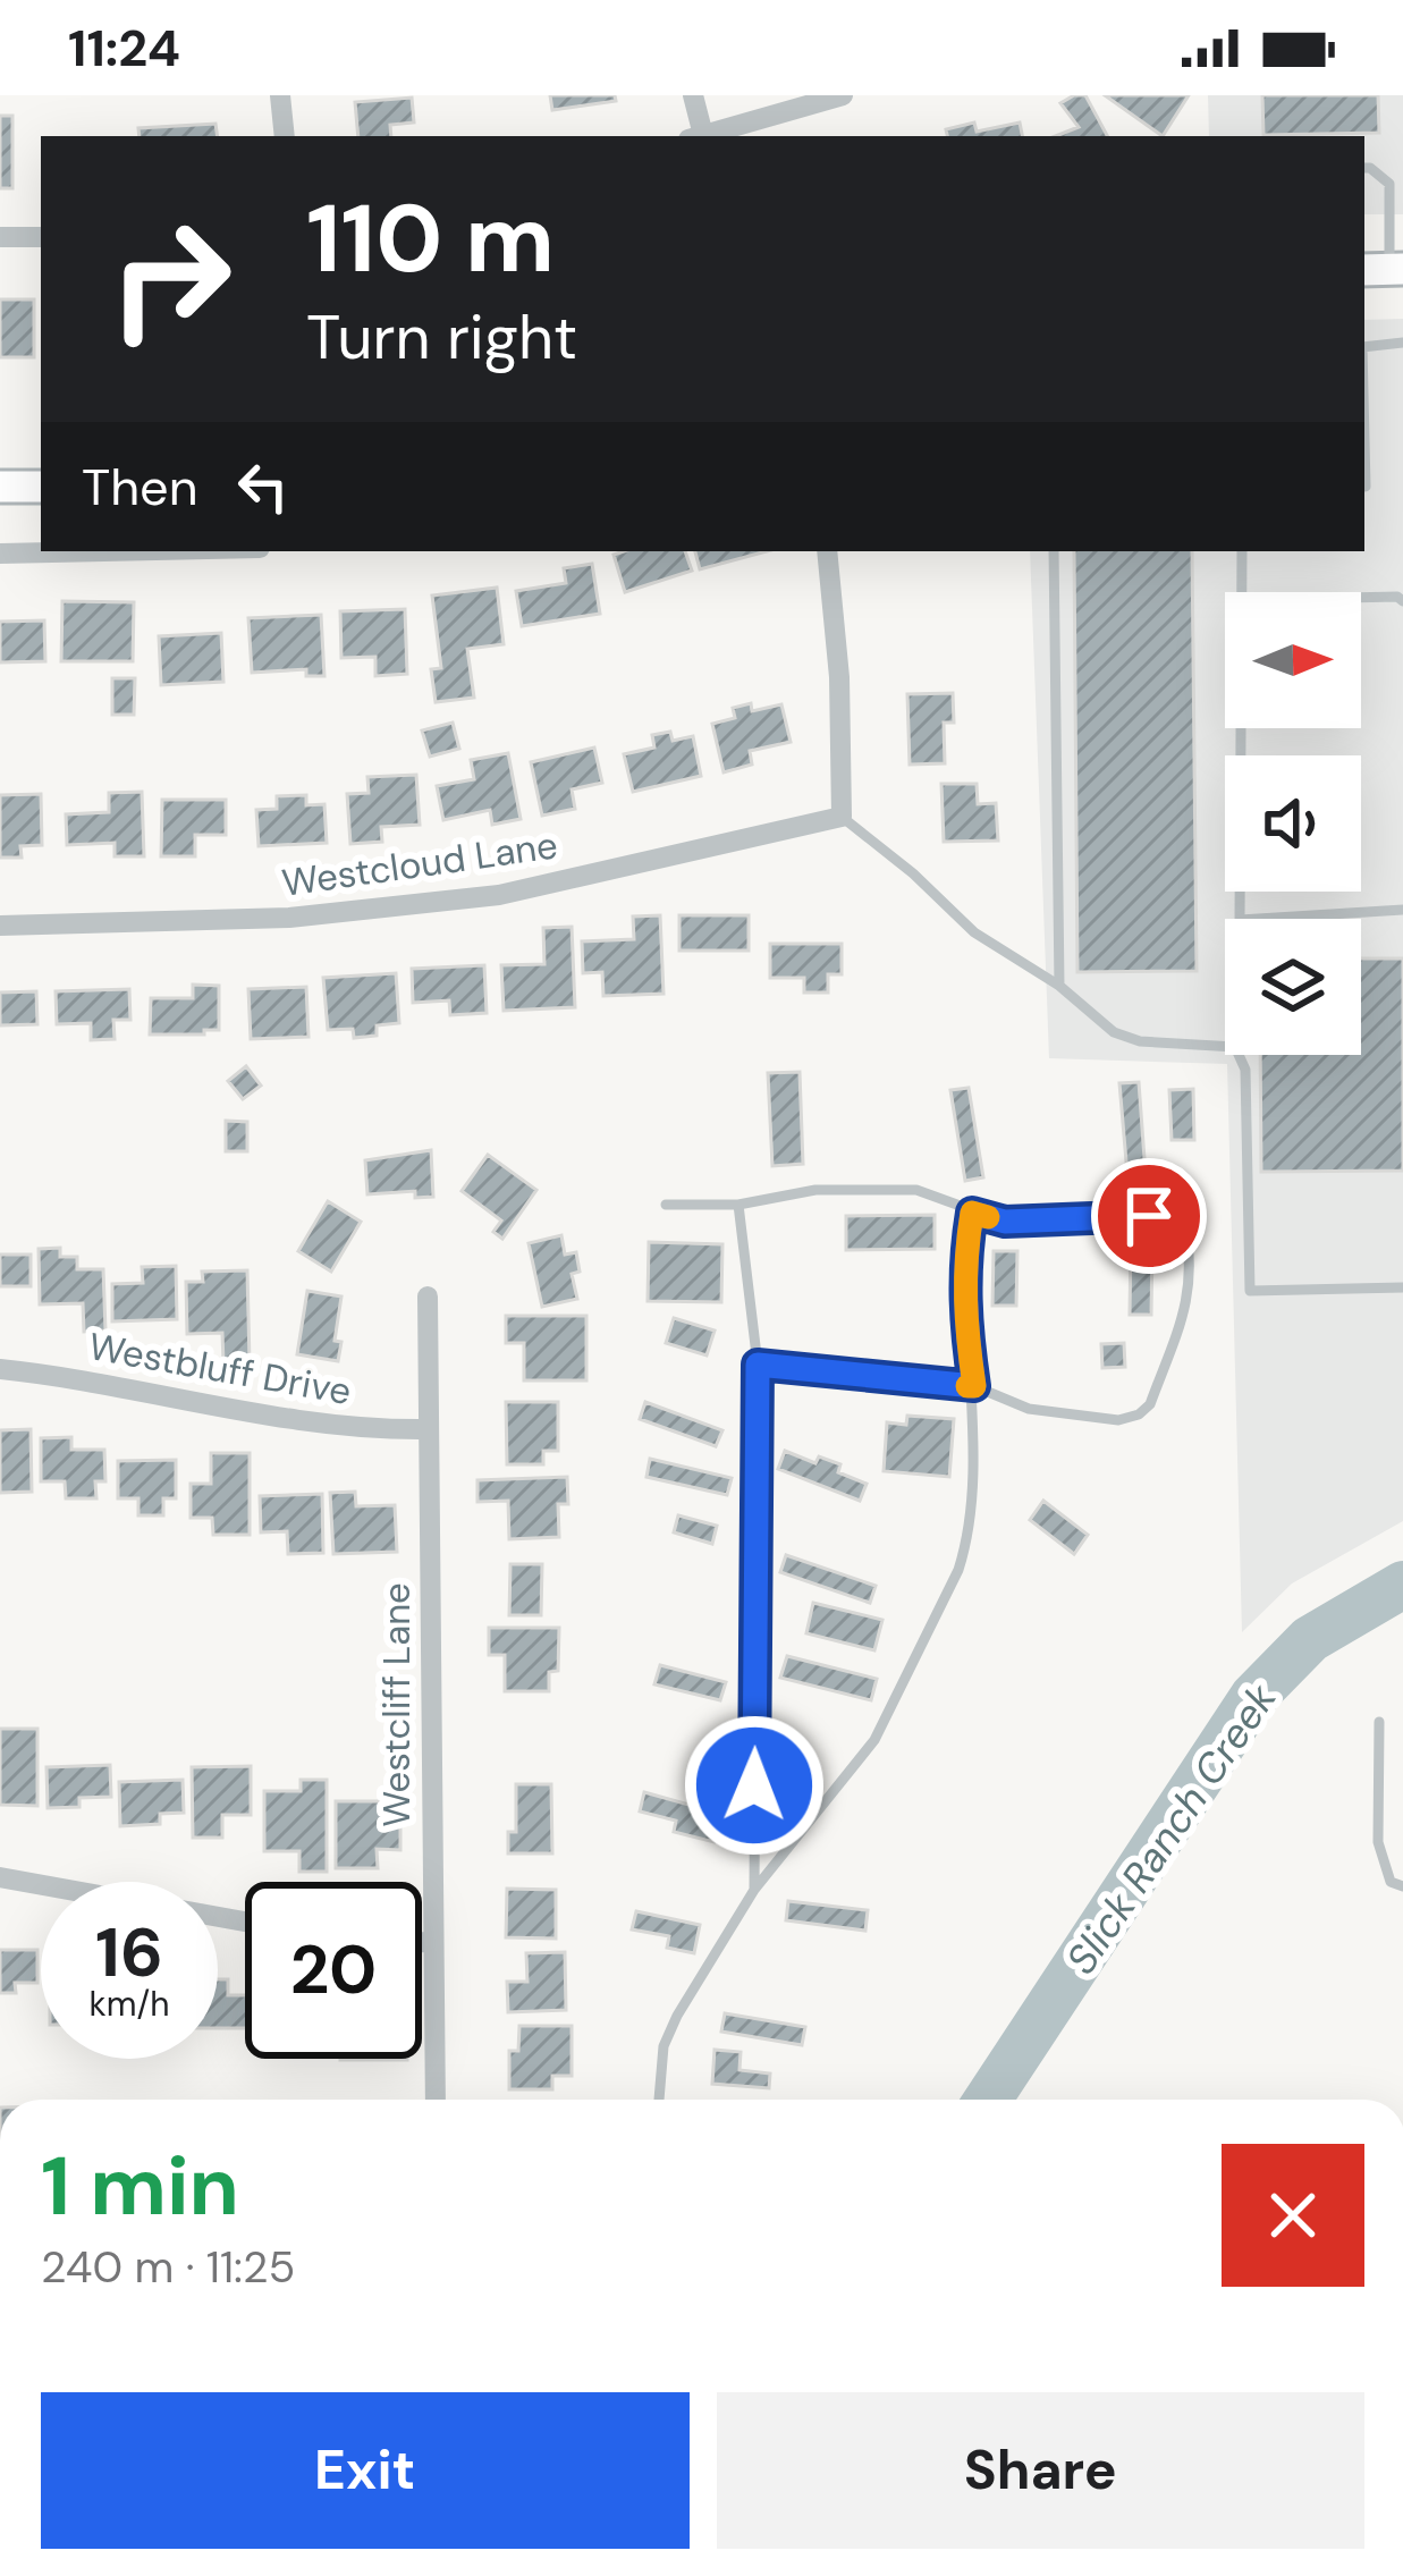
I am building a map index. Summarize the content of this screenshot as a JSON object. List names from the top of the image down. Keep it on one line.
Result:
{"streets":{"street":["Westcloud Lane","Westbluff Drive","Westcliff Lane"]},"crossings":[["Westbluff Drive","Westcliff Lane"]],"water":["Slick Ranch Creek"],"north":"right","page":{"status":"11:24","turn":["110 m","Turn right"],"then":"Then","speed":"16 km/h","limit":"20","heading":["1 min","240 m · 11:25"],"buttons":["Exit","Share"]}}
